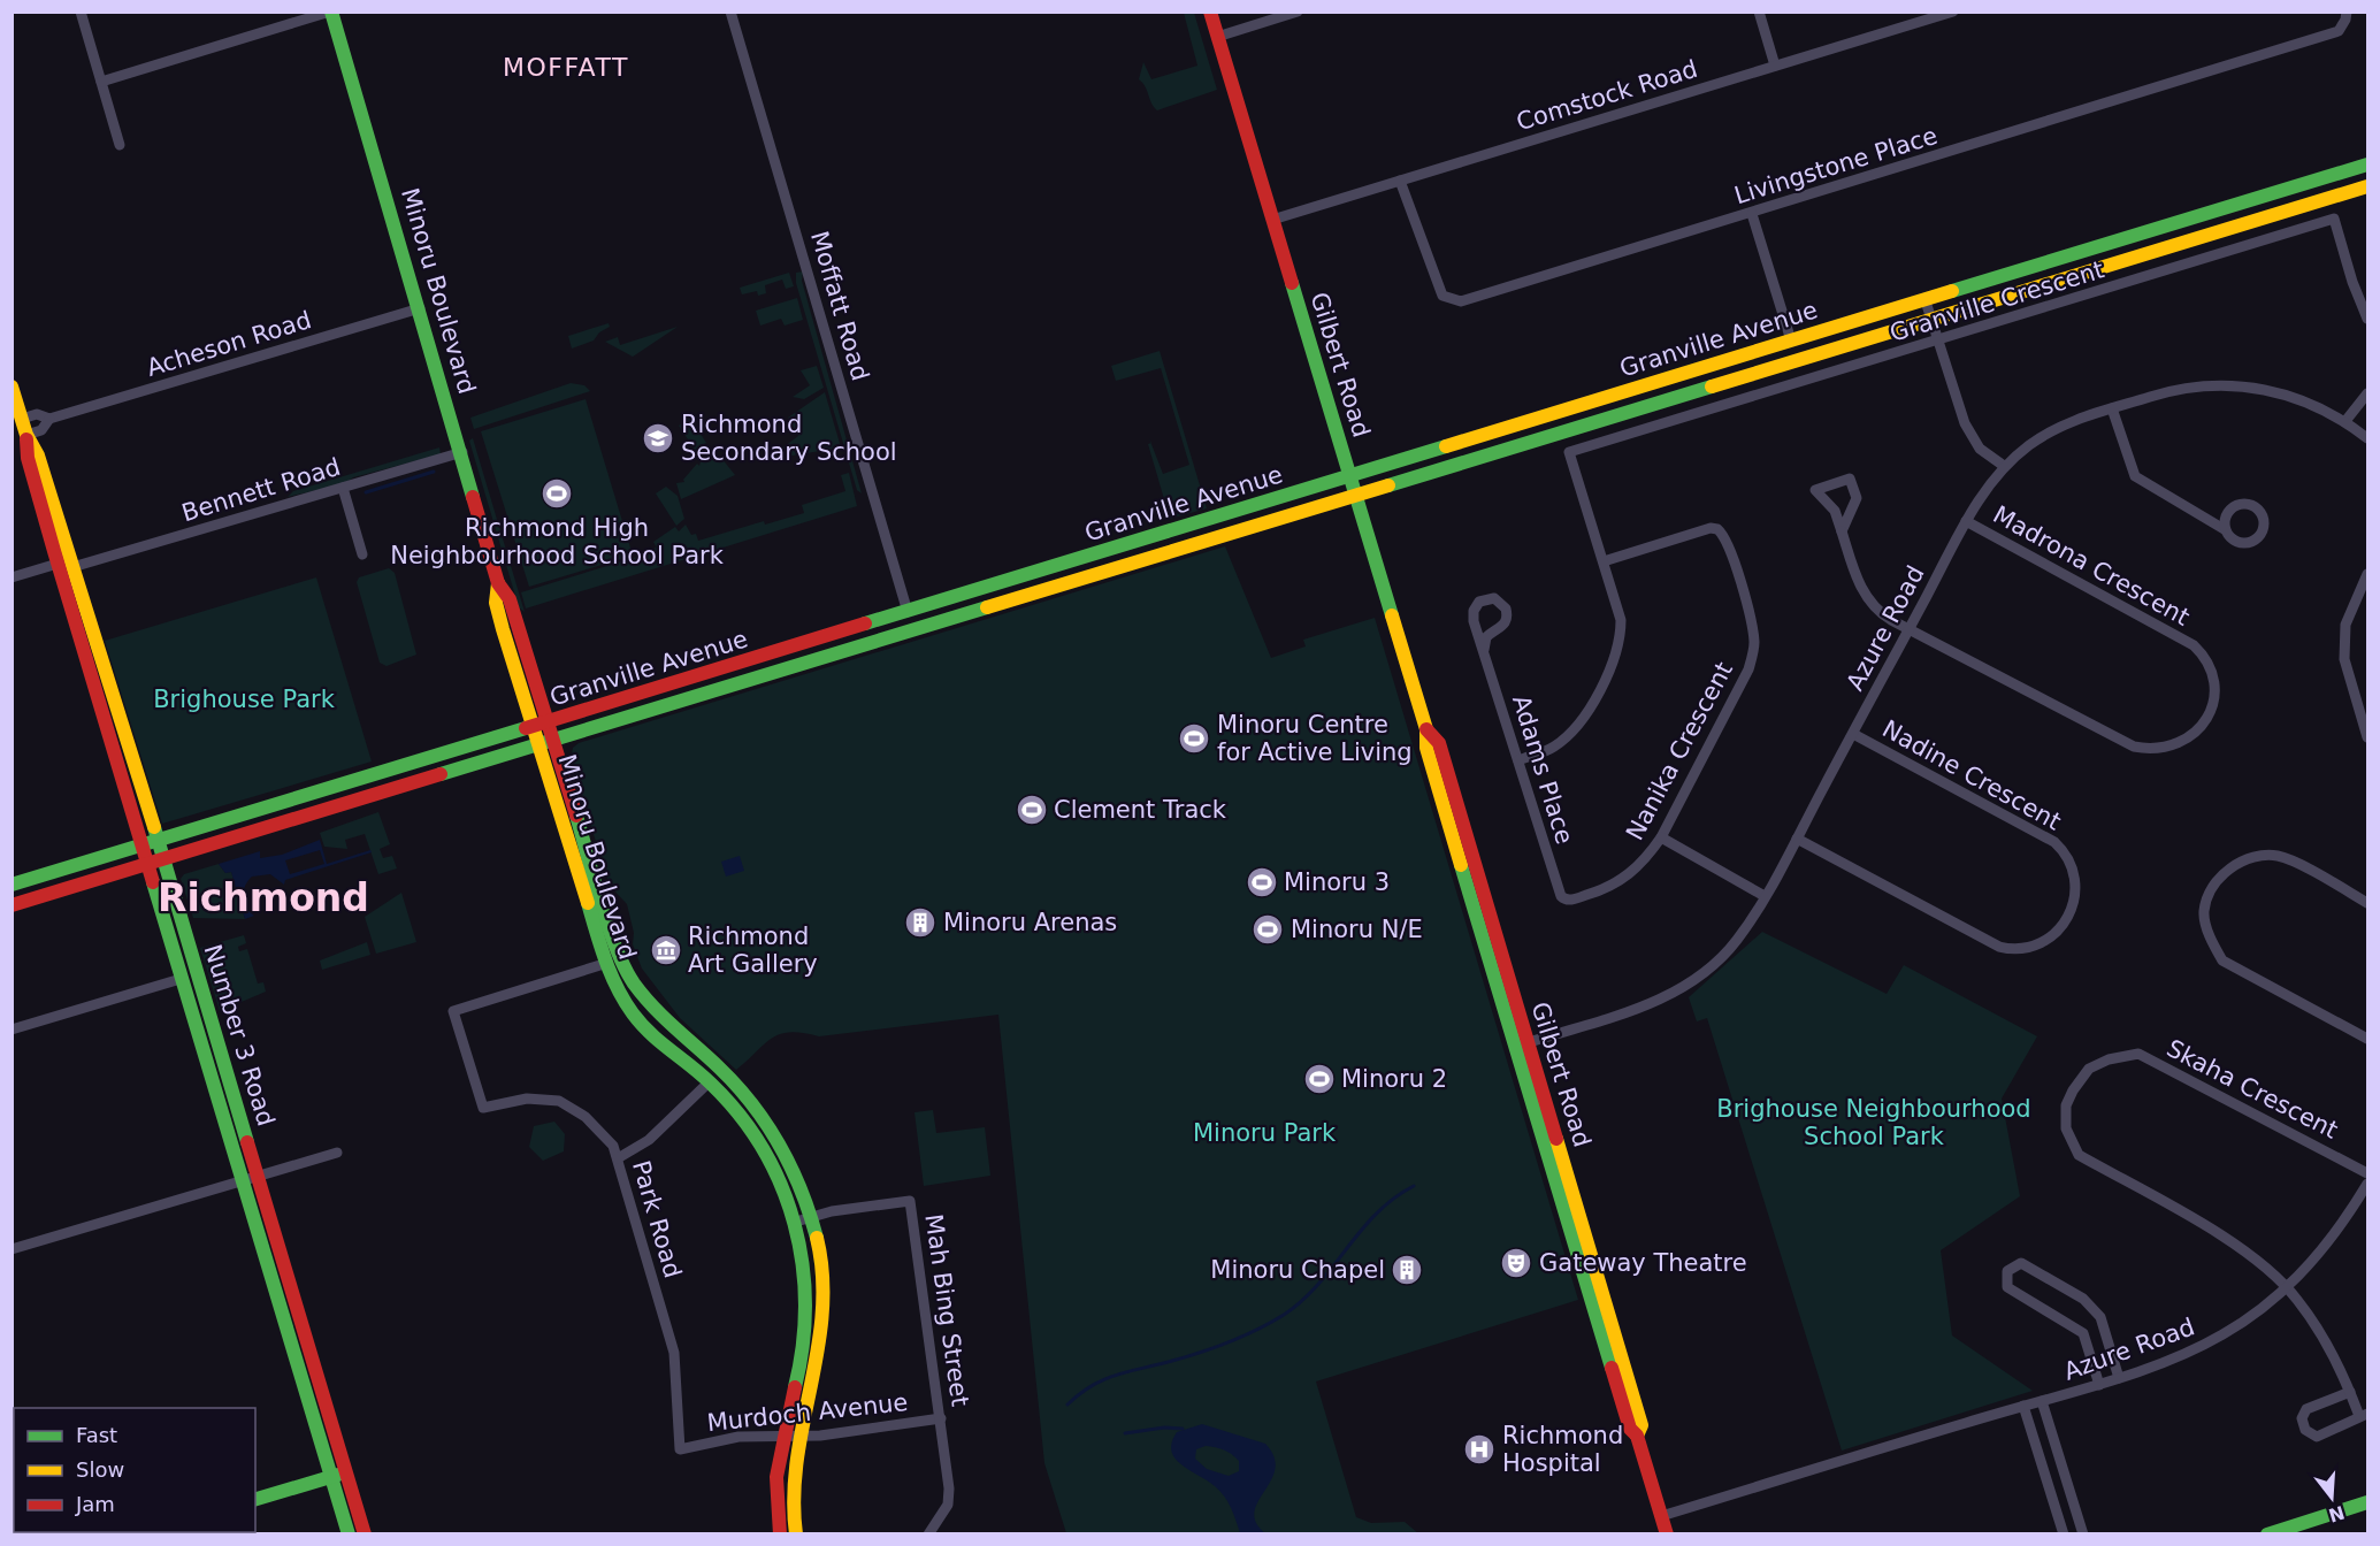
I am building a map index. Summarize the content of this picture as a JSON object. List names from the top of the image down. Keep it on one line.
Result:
{"streets":{"main road":["Minoru Boulevard","Granville Avenue","Gilbert Road","Number 3 Road"],"street":["Comstock Road","Livingstone Place","Granville Crescent","Moffatt Road","Acheson Road","Bennett Road","Madrona Crescent","Azure Road","Nanika Crescent","Adams Place","Nadine Crescent","Skaha Crescent","Park Road","Mah Bing Street","Murdoch Avenue"]},"crossings":[["Comstock Road","Livingstone Place"],["Comstock Road","Gilbert Road"],["Minoru Boulevard","Granville Avenue"],["Minoru Boulevard","Acheson Road"],["Minoru Boulevard","Bennett Road"],["Minoru Boulevard","Park Road"],["Minoru Boulevard","Mah Bing Street"],["Minoru Boulevard","Murdoch Avenue"],["Granville Crescent","Nanika Crescent"],["Moffatt Road","Granville Avenue"],["Granville Avenue","Gilbert Road"],["Granville Avenue","Number 3 Road"],["Acheson Road","Number 3 Road"],["Gilbert Road","Azure Road"],["Bennett Road","Number 3 Road"],["Madrona Crescent","Azure Road"],["Azure Road","Nadine Crescent"],["Azure Road","Skaha Crescent"],["Nanika Crescent","Adams Place"],["Park Road","Murdoch Avenue"],["Mah Bing Street","Murdoch Avenue"]],"districts":["MOFFATT","Richmond"],"parks":["Brighouse Park","Brighouse Neighbourhood School Park","Minoru Park"],"places":{"school or university":["Richmond Secondary School"],"sports":["Richmond High Neighbourhood School Park","Minoru Centre for Active Living","Clement Track","Minoru 3","Minoru N/E","Minoru 2"],"building":["Minoru Arenas","Minoru Chapel"],"museum":["Richmond Art Gallery"],"theatre":["Gateway Theatre"],"hospital":["Richmond Hospital"]},"legend":["Fast","Slow","Jam"],"north":"bottom"}
